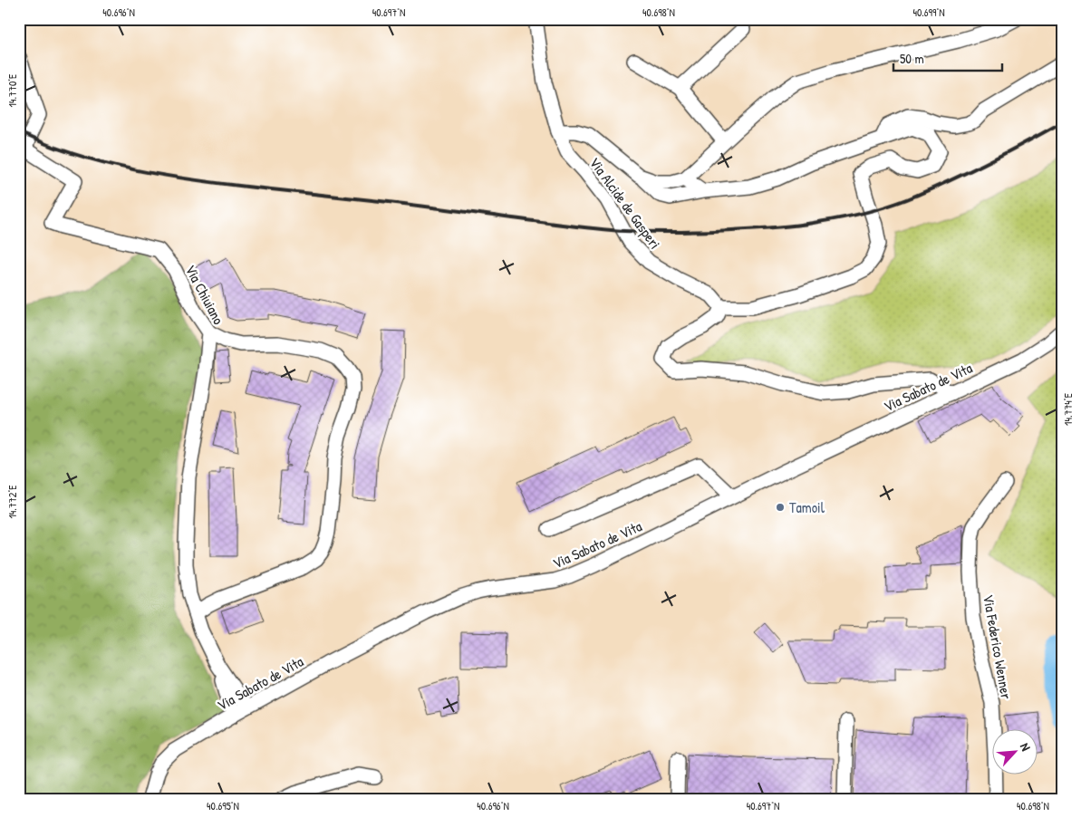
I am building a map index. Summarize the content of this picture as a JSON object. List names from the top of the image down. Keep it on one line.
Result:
{"streets":{"street":["Via Alcide de Gasperi","Via Chiuiano","Via Sabato de Vita","Via Federico Wenner"]},"crossings":[["Via Chiuiano","Via Sabato de Vita"]],"places":["Tamoil"],"scale_bar":"50 m","north":"top right","coordinates":["40.696°N","40.697°N","40.698°N","40.699°N","14.770°E","14.774°E","14.772°E","40.695°N"]}
